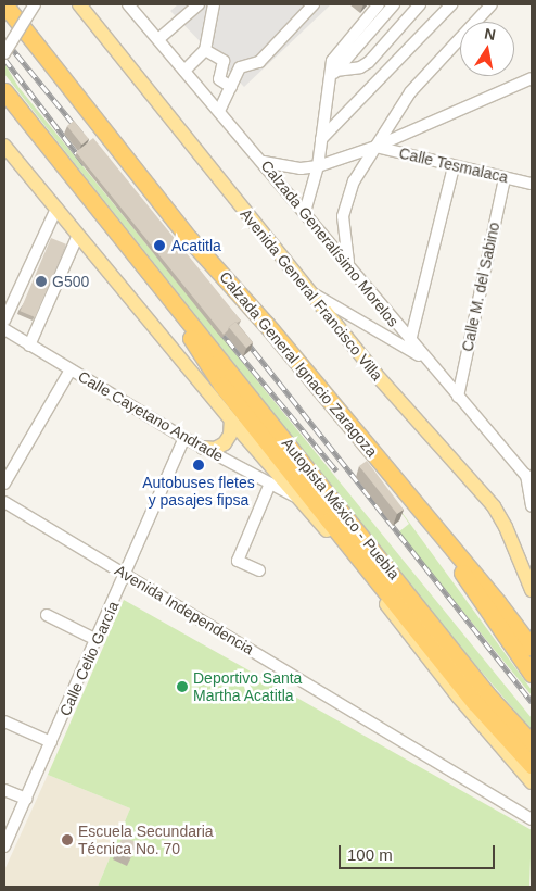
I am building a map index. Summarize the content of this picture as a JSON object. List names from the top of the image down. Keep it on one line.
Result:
{"streets":{"highway":["Calzada General Ignacio Zaragoza","Autopista México - Puebla"],"main road":["Avenida General Francisco Villa"],"street":["Calle Tesmalaca","Calzada Generalísimo Morelos","Calle M. del Sabino","Calle Cayetano Andrade","Avenida Independencia","Calle Celio García"]},"crossings":[["Calle Tesmalaca","Calle M. del Sabino"],["Calzada Generalísimo Morelos","Calle M. del Sabino"],["Calle Cayetano Andrade","Calle Celio García"],["Avenida Independencia","Calle Celio García"]],"places":["Acatitla","G500","Autobuses fletes y pasajes fipsa","Deportivo Santa Martha Acatitla","Escuela Secundaria Técnica No. 70"],"scale_bar":"100 m","north":"top"}
